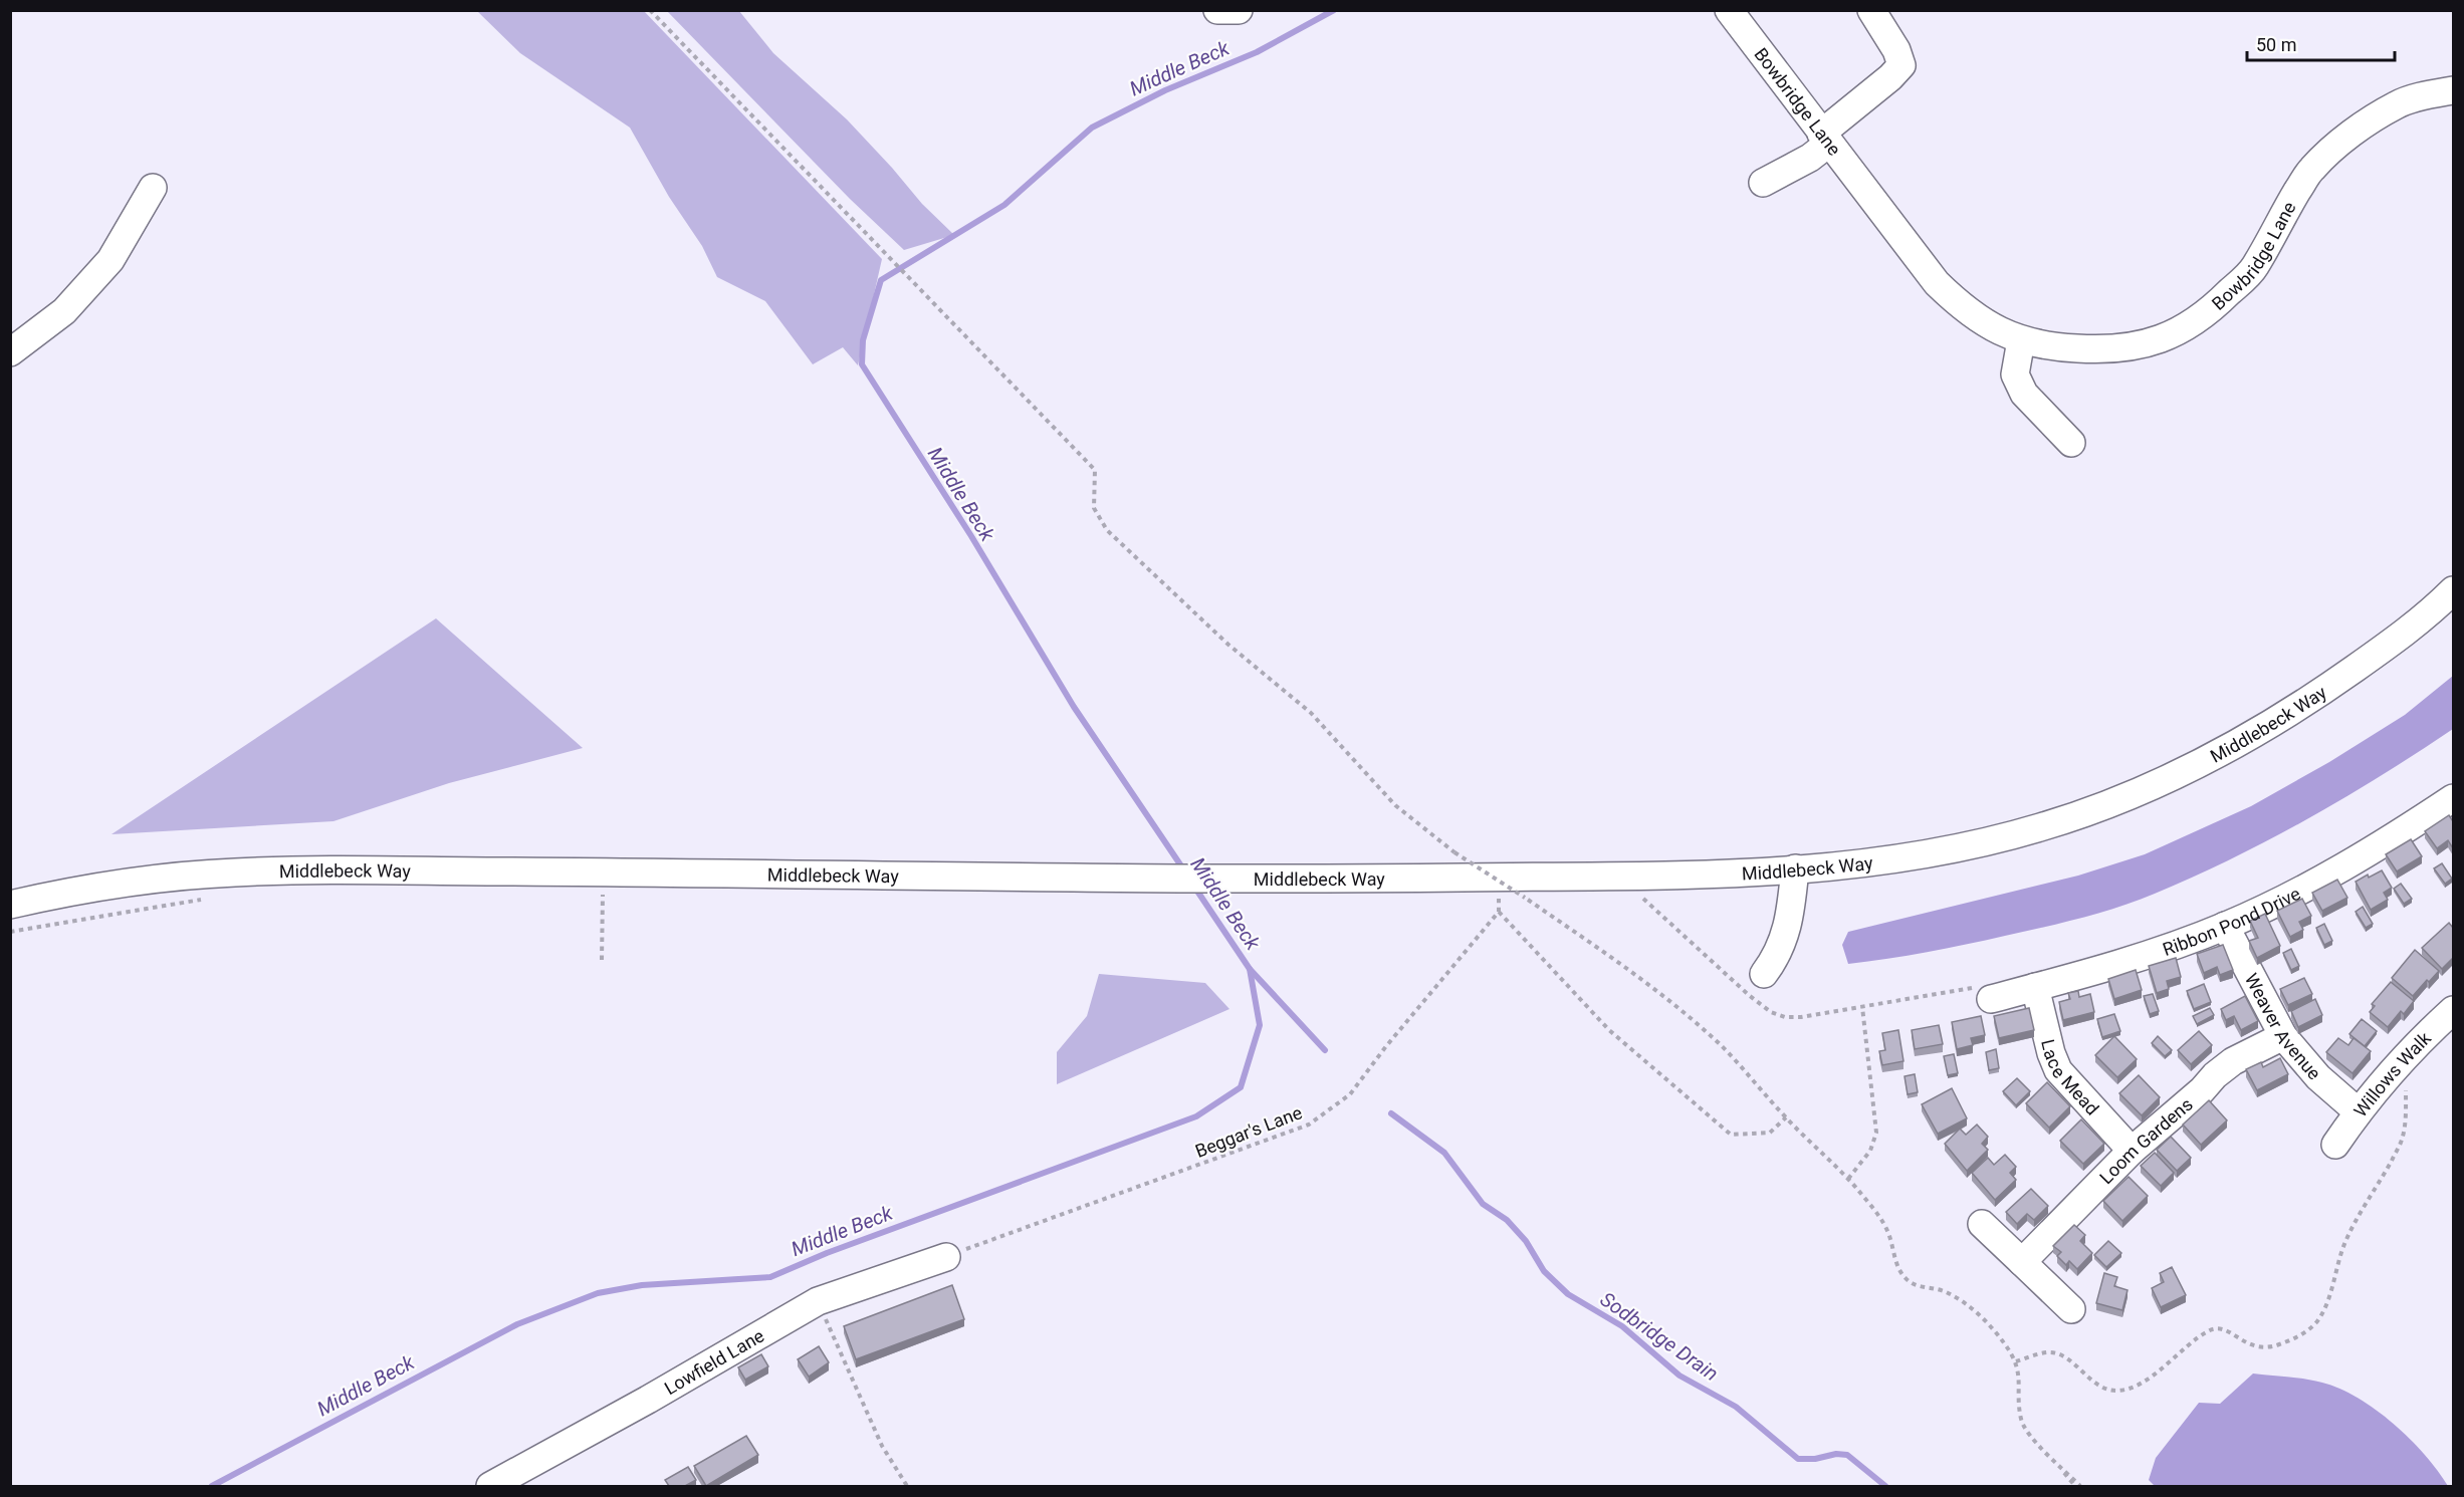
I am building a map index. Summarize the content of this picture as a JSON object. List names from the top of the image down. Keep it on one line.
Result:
{"streets":{"street":["Bowbridge Lane","Middlebeck Way","Ribbon Pond Drive","Weaver Avenue","Lace Mead","Willows Walk","Loom Gardens","Lowfield Lane"],"path":["Beggar's Lane"]},"crossings":[["Ribbon Pond Drive","Weaver Avenue"],["Ribbon Pond Drive","Lace Mead"],["Weaver Avenue","Willows Walk"],["Weaver Avenue","Loom Gardens"],["Lace Mead","Loom Gardens"],["Beggar's Lane","Lowfield Lane"]],"water":["Middle Beck","Sodbridge Drain"],"scale_bar":"50 m"}
